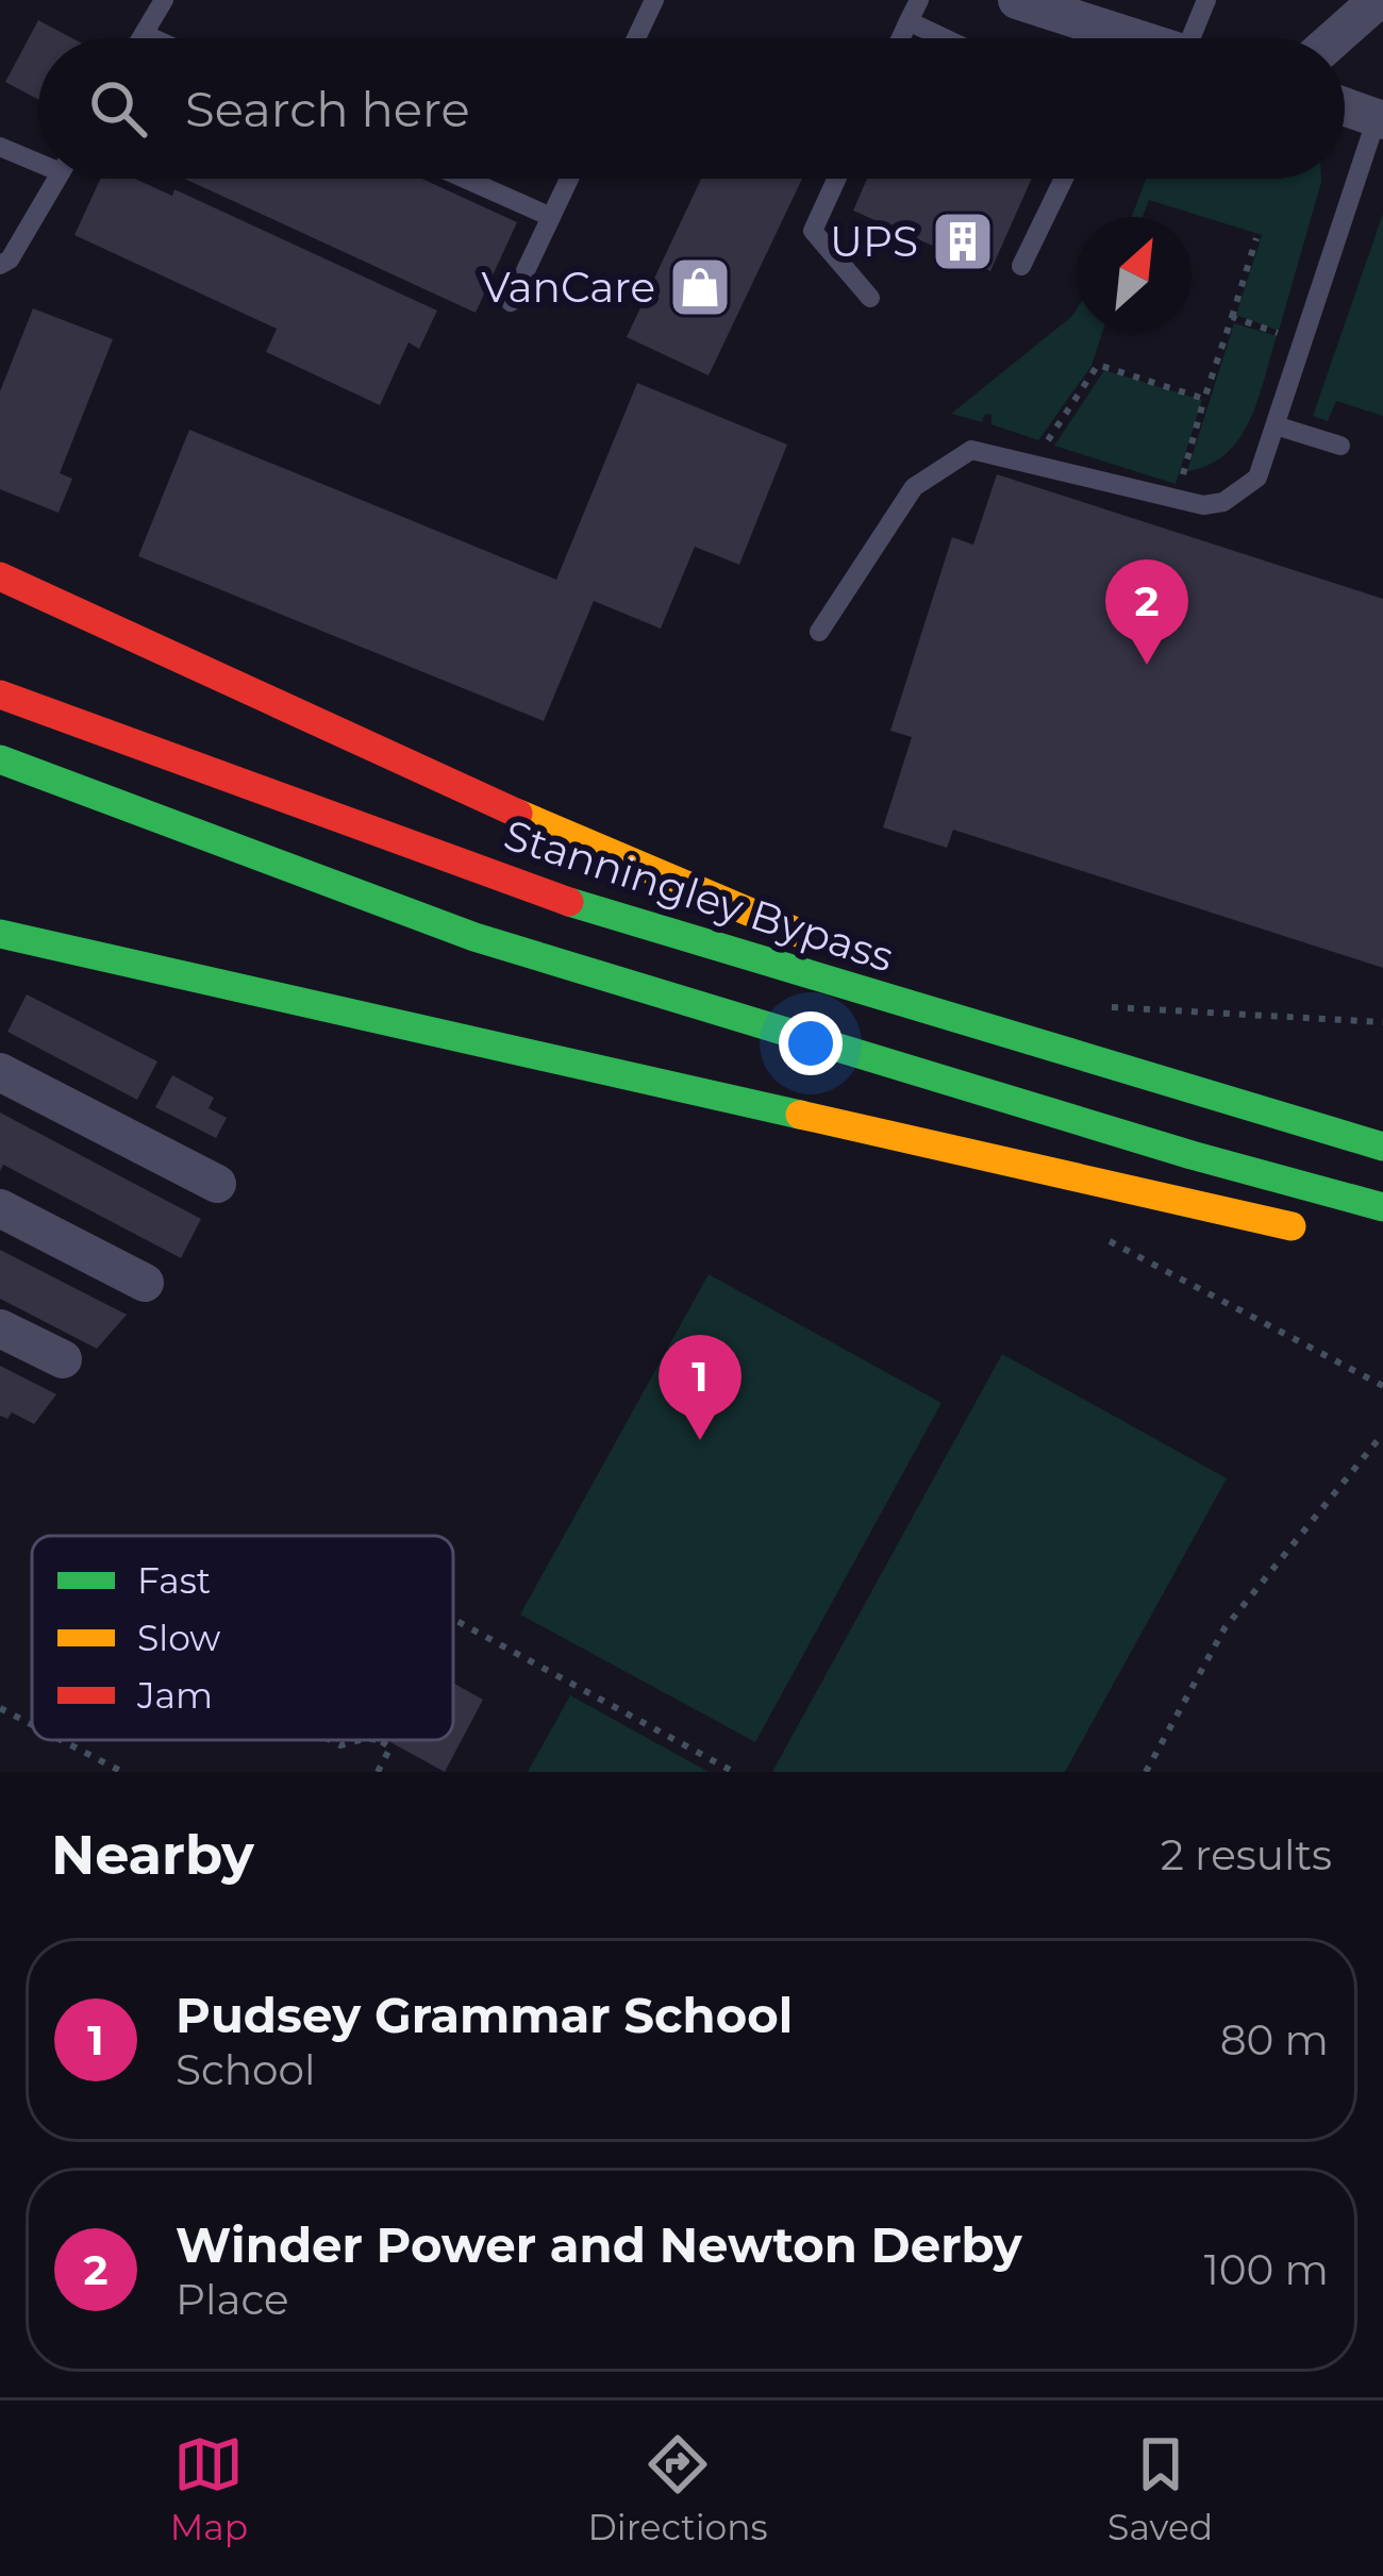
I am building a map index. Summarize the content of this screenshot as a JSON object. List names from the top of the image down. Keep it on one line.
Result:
{"streets":{"highway":["Stanningley Bypass"]},"places":{"building":["UPS"],"shop":["VanCare"]},"legend":["Fast","Slow","Jam"],"north":"top right","page":{"search":"Search here","pins":["2","1"],"heading":["Nearby","2 results"],"list":[{"mark":"1","name":"Pudsey Grammar School","note":"School","value":"80 m"},{"mark":"2","name":"Winder Power and Newton Derby","note":"Place","value":"100 m"}],"nav":["Map","Directions","Saved"]}}
